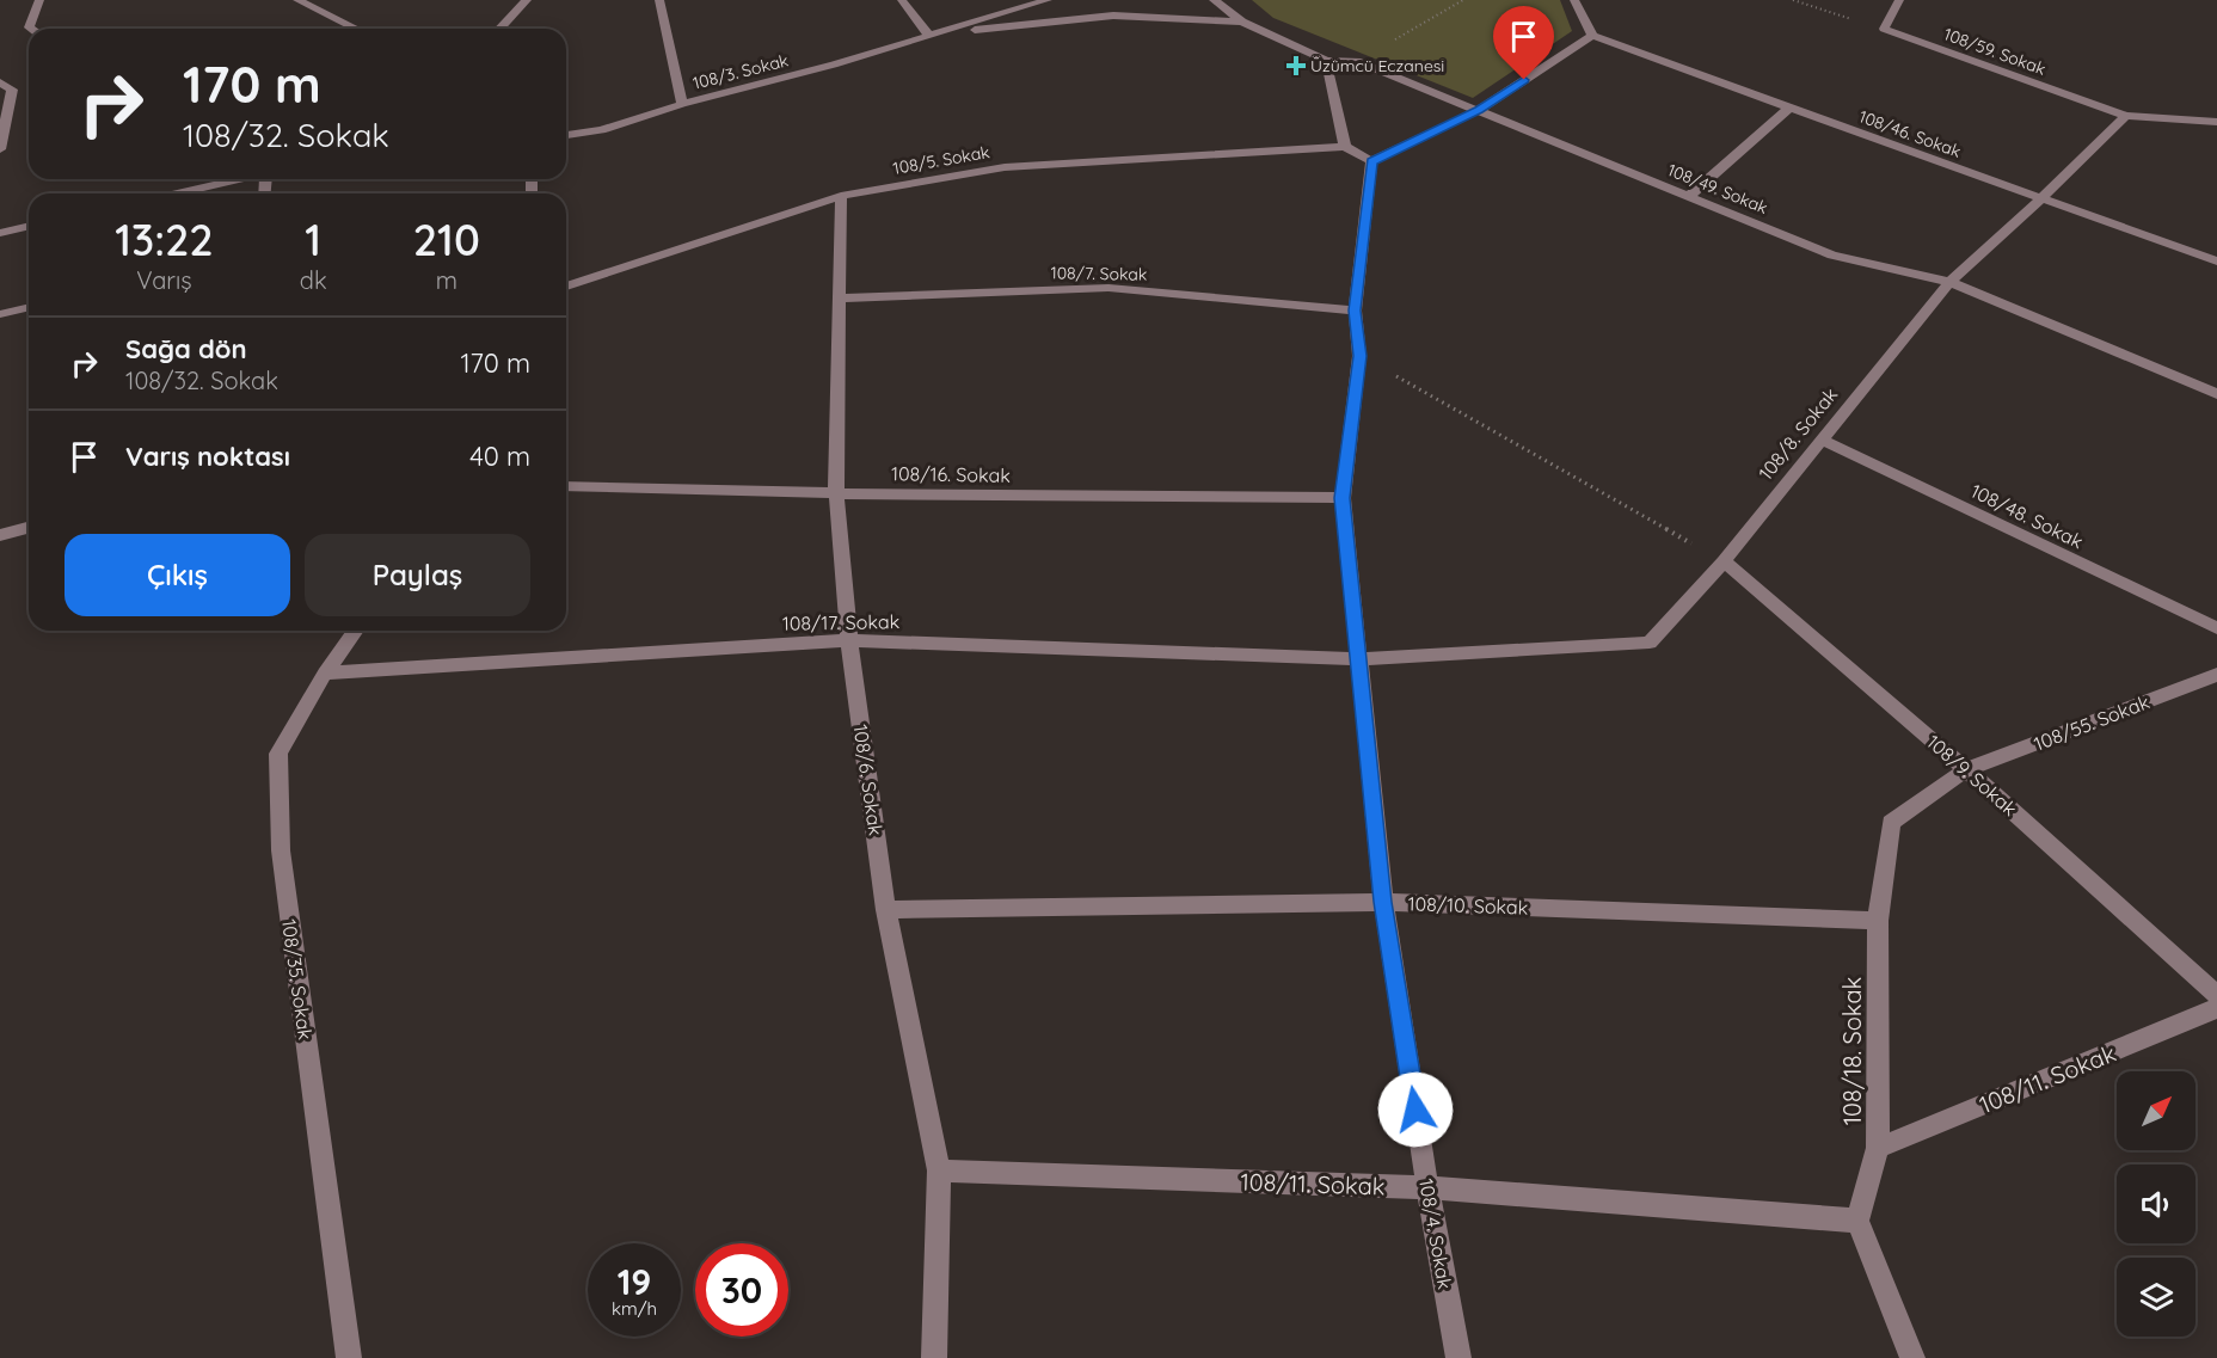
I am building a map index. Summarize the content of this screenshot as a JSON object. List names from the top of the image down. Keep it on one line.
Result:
{"streets":{"street":["108/59. Sokak","108/3. Sokak","108/46. Sokak","108/5. Sokak","108/49. Sokak","108/7. Sokak","108/8. Sokak","108/16. Sokak","108/48. Sokak","108/17. Sokak","108/55. Sokak","108/9. Sokak","108/6. Sokak","108/10. Sokak","108/35. Sokak","108/18. Sokak","108/11. Sokak","108/4. Sokak"]},"crossings":[["108/59. Sokak","108/8. Sokak"],["108/3. Sokak","108/49. Sokak"],["108/46. Sokak","108/8. Sokak"],["108/5. Sokak","108/6. Sokak"],["108/49. Sokak","108/8. Sokak"],["108/7. Sokak","108/6. Sokak"],["108/7. Sokak","108/4. Sokak"],["108/8. Sokak","108/48. Sokak"],["108/8. Sokak","108/17. Sokak"],["108/8. Sokak","108/9. Sokak"],["108/8. Sokak","108/4. Sokak"],["108/16. Sokak","108/6. Sokak"],["108/16. Sokak","108/4. Sokak"],["108/17. Sokak","108/6. Sokak"],["108/17. Sokak","108/35. Sokak"],["108/17. Sokak","108/4. Sokak"],["108/55. Sokak","108/9. Sokak"],["108/55. Sokak","108/18. Sokak"],["108/9. Sokak","108/18. Sokak"],["108/6. Sokak","108/10. Sokak"],["108/6. Sokak","108/11. Sokak"],["108/10. Sokak","108/18. Sokak"],["108/10. Sokak","108/4. Sokak"],["108/18. Sokak","108/11. Sokak"],["108/11. Sokak","108/4. Sokak"]],"places":{"health":["Üzümcü Eczanesi"]},"north":"top right","page":{"turn":["170 m","108/32. Sokak"],"eta":["13:22","Varış","1","dk","210","m"],"list":[{"name":"Sağa dön","note":"108/32. Sokak","value":"170 m"},{"name":"Varış noktası","value":"40 m"}],"buttons":["Çıkış","Paylaş"],"speed":"19 km/h","limit":"30"}}
